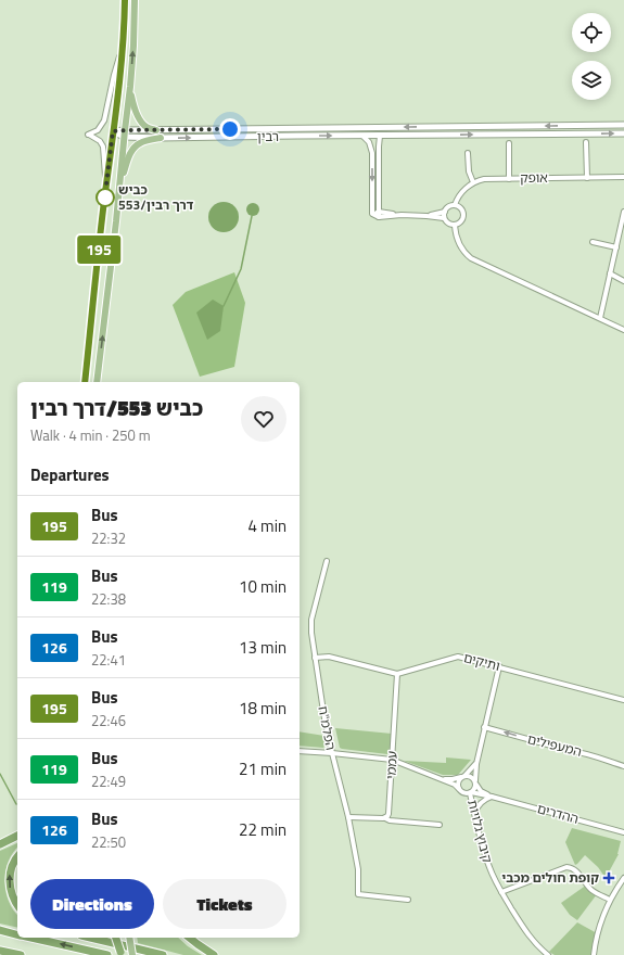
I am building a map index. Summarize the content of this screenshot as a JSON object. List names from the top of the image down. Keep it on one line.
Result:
{"streets":{"street":["רבין","אופק","ותיקים","הפלמ\"ח","המעפילים","עממי","ההדרים","קיבוץ גלויות"]},"crossings":[["ותיקים","הפלמ\"ח"],["ותיקים","עממי"],["ותיקים","קיבוץ גלויות"],["המעפילים","קיבוץ גלויות"],["ההדרים","קיבוץ גלויות"]],"one_way":["המעפילים"],"places":{"other":["כביש 553/דרך רבין"],"health":["קופת חולים מכבי"]},"lines":["bus line 195"],"page":{"on_map":"195","heading":[["כביש 553/דרך רבין","Walk · 4 min · 250 m"],"Departures"],"list":[{"mark":"195","name":"Bus","note":"22:32","value":"4 min"},{"mark":"119","name":"Bus","note":"22:38","value":"10 min"},{"mark":"126","name":"Bus","note":"22:41","value":"13 min"},{"mark":"195","name":"Bus","note":"22:46","value":"18 min"},{"mark":"119","name":"Bus","note":"22:49","value":"21 min"},{"mark":"126","name":"Bus","note":"22:50","value":"22 min"}],"buttons":["Directions","Tickets"]}}
